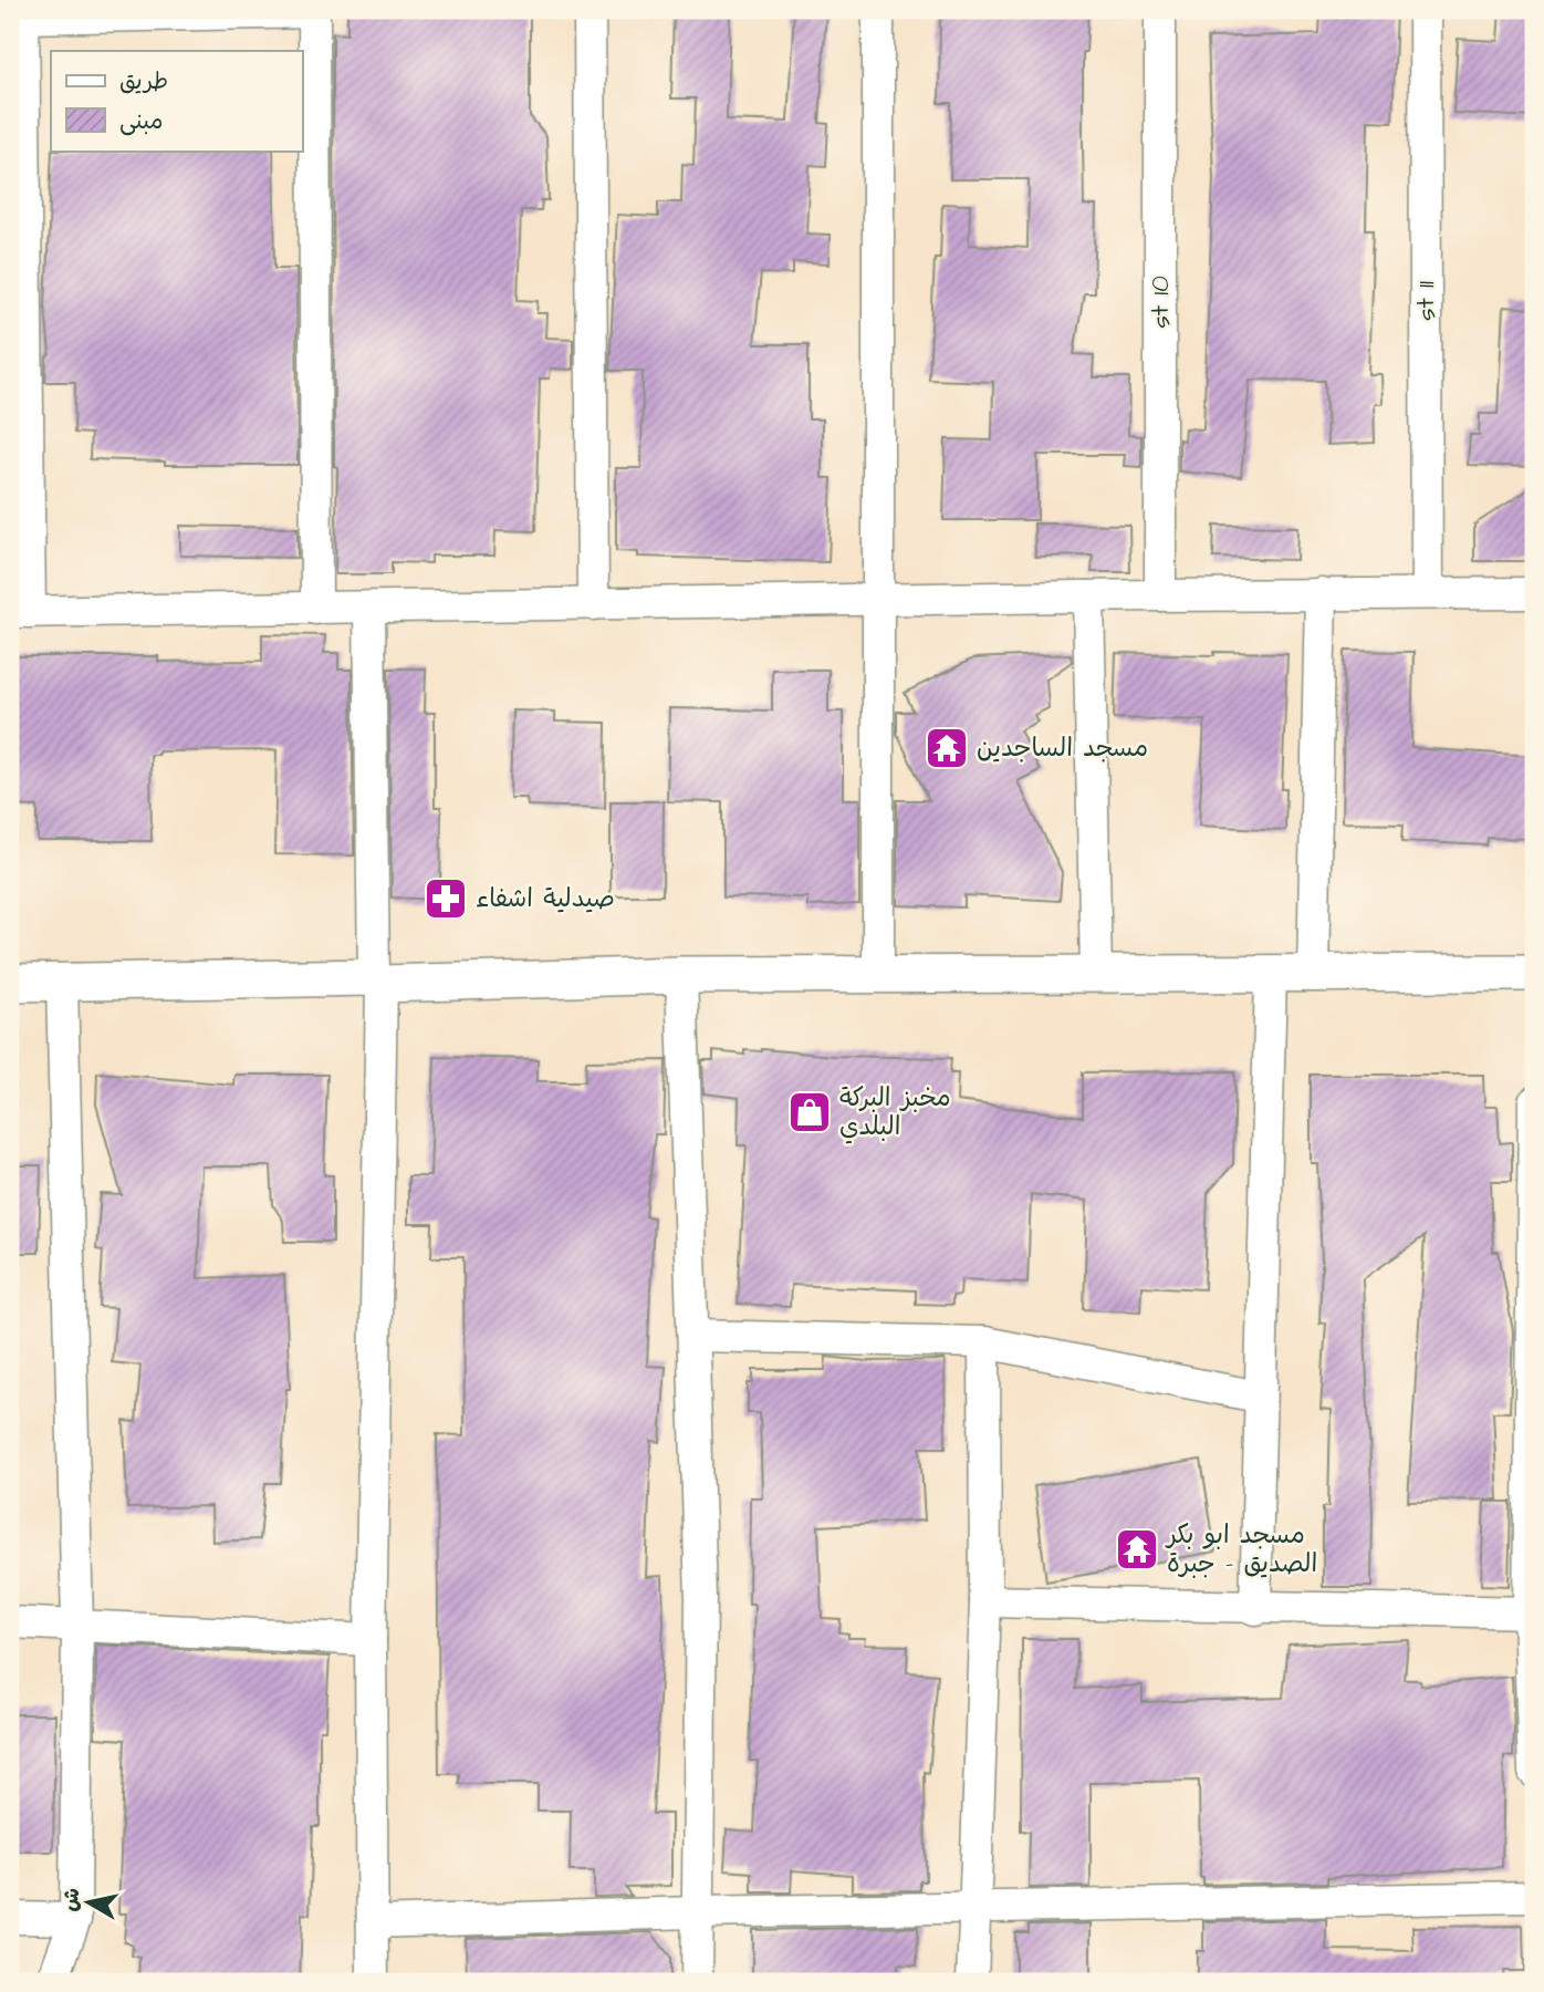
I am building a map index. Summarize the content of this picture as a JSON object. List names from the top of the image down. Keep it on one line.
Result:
{"streets":{"street":["st 11","st 10"]},"places":{"temple":["مسجد الساجدين","مسجد ابو بكر الصديق - جبرة"],"pharmacy":["صيدلية اشفاء"],"shop":["مخبز البركة البلدي"]},"legend":["طريق","مبنى"],"north":"left"}
